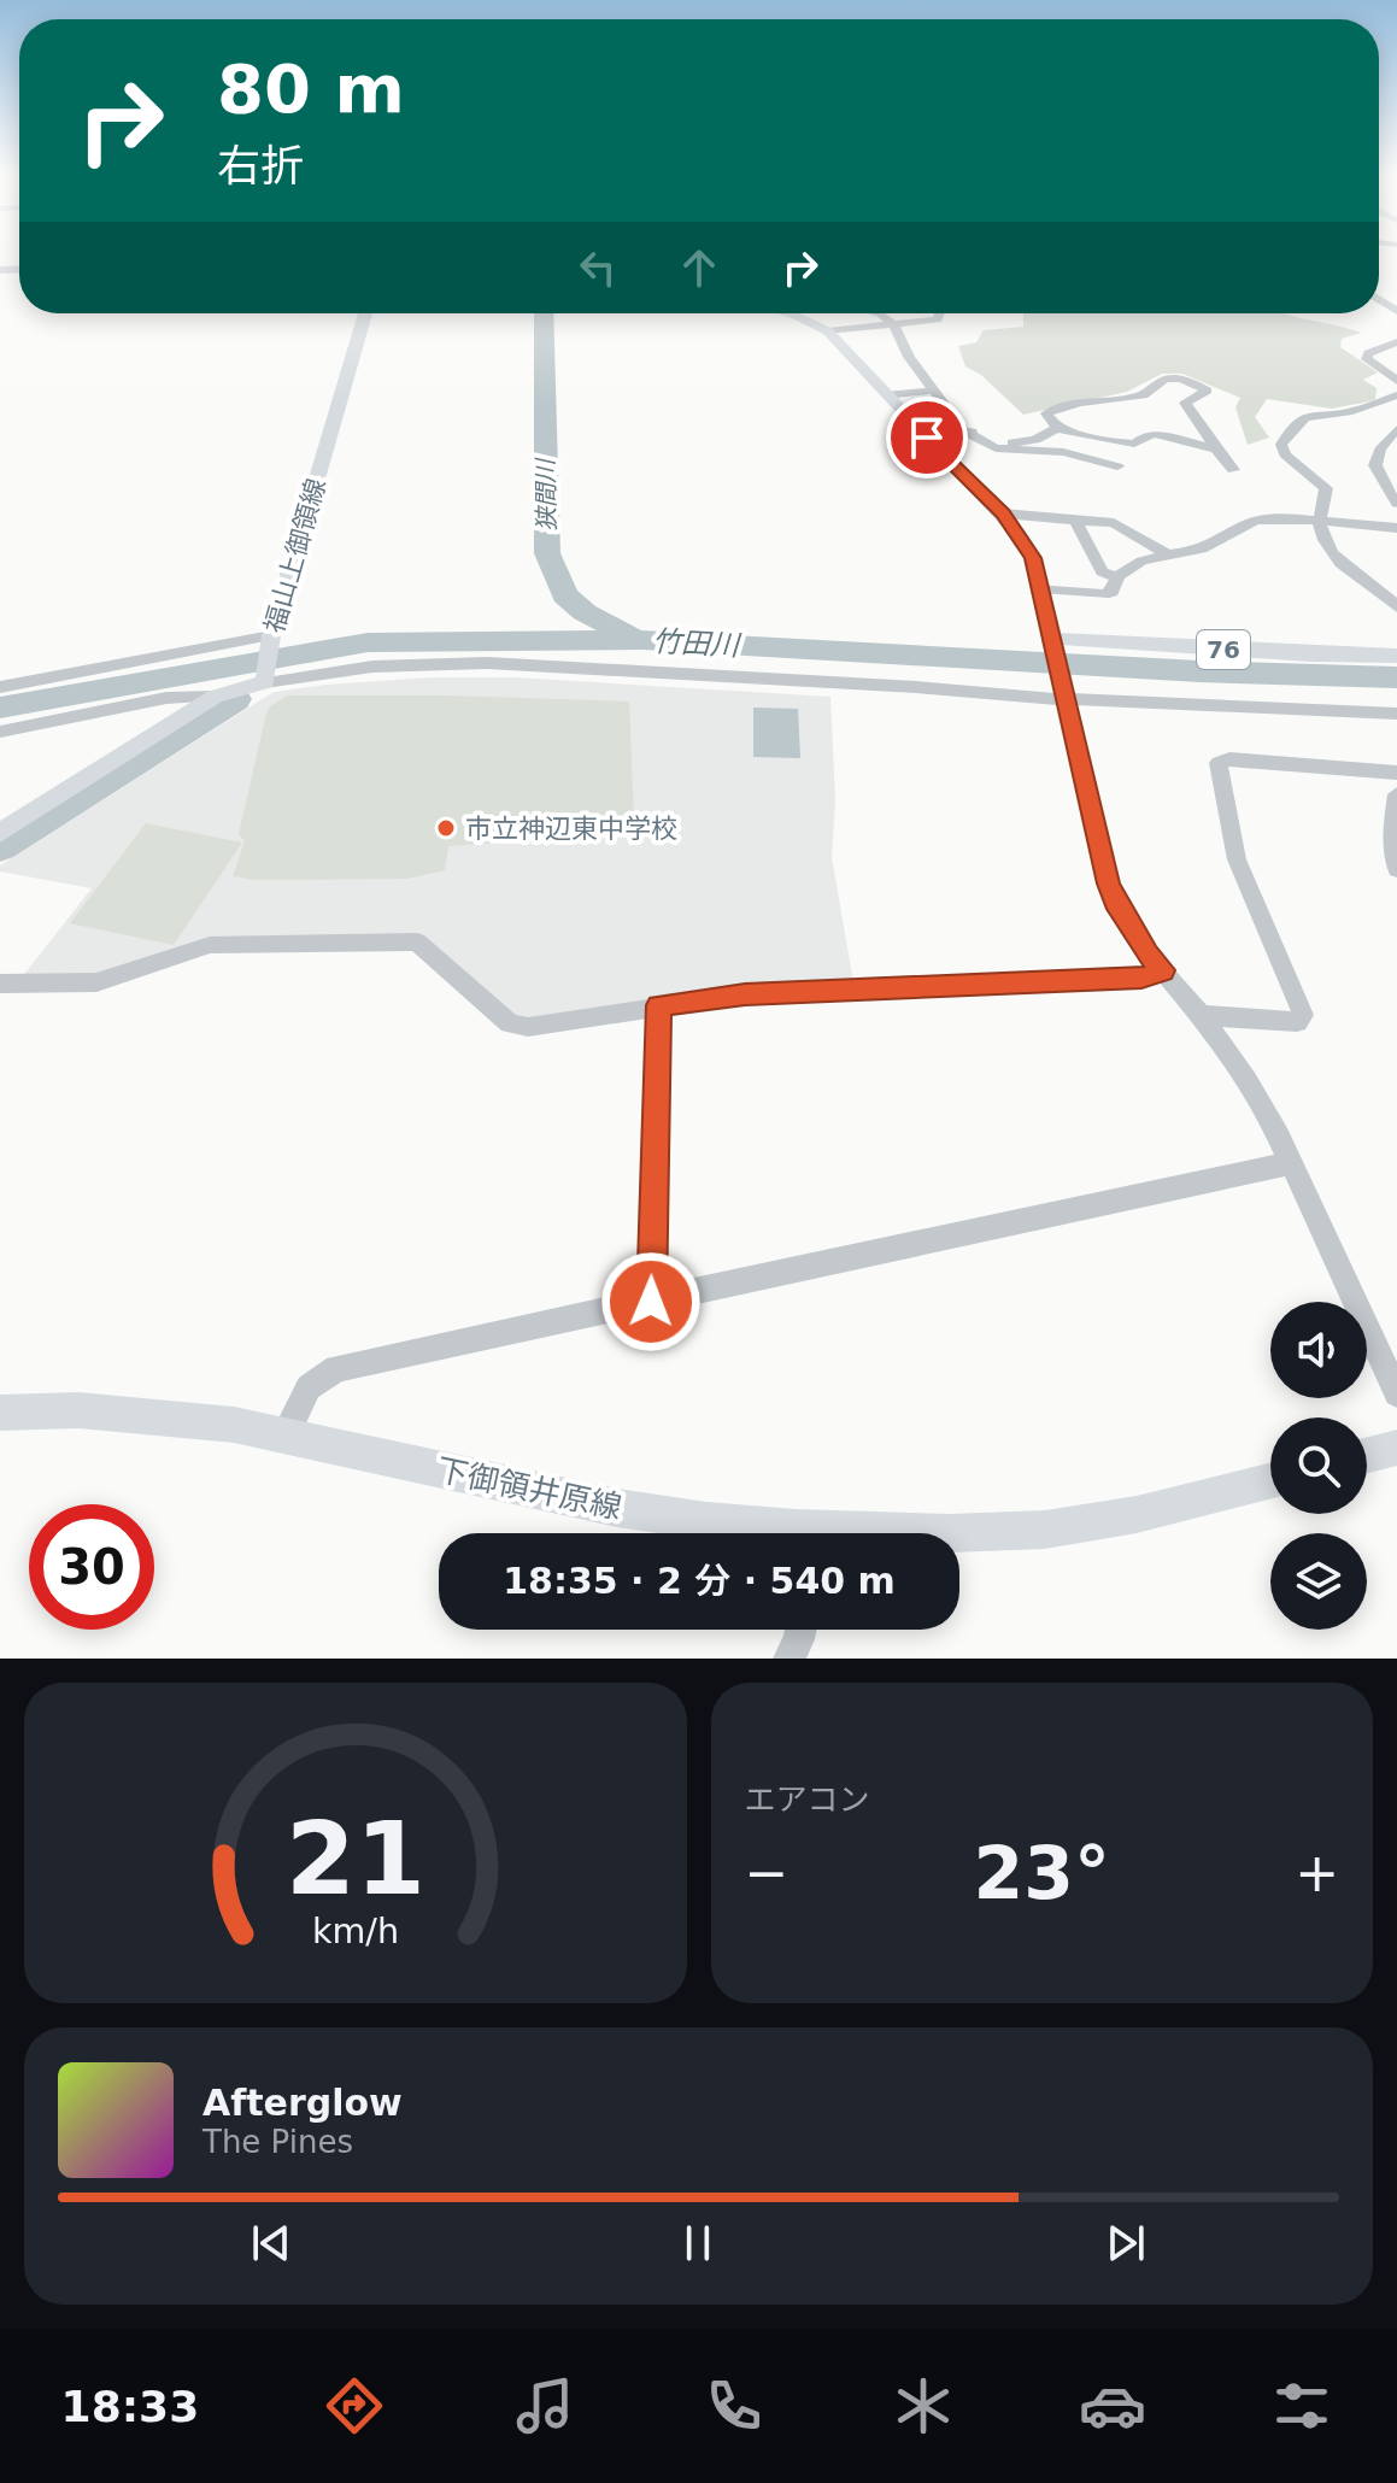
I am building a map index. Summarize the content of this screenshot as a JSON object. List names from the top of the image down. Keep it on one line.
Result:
{"streets":{"main road":["福山上御領線","76","下御領井原線"]},"water":["狭間川","竹田川"],"places":["市立神辺東中学校"],"page":{"turn":["80 m","右折"],"limit":"30","trip":"18:35 · 2 分 · 540 m","tile":"エアコン","heat":["−","23°","+"],"song":["Afterglow","The Pines"],"tabs":"18:33","gauge":["21","km/h"]}}
